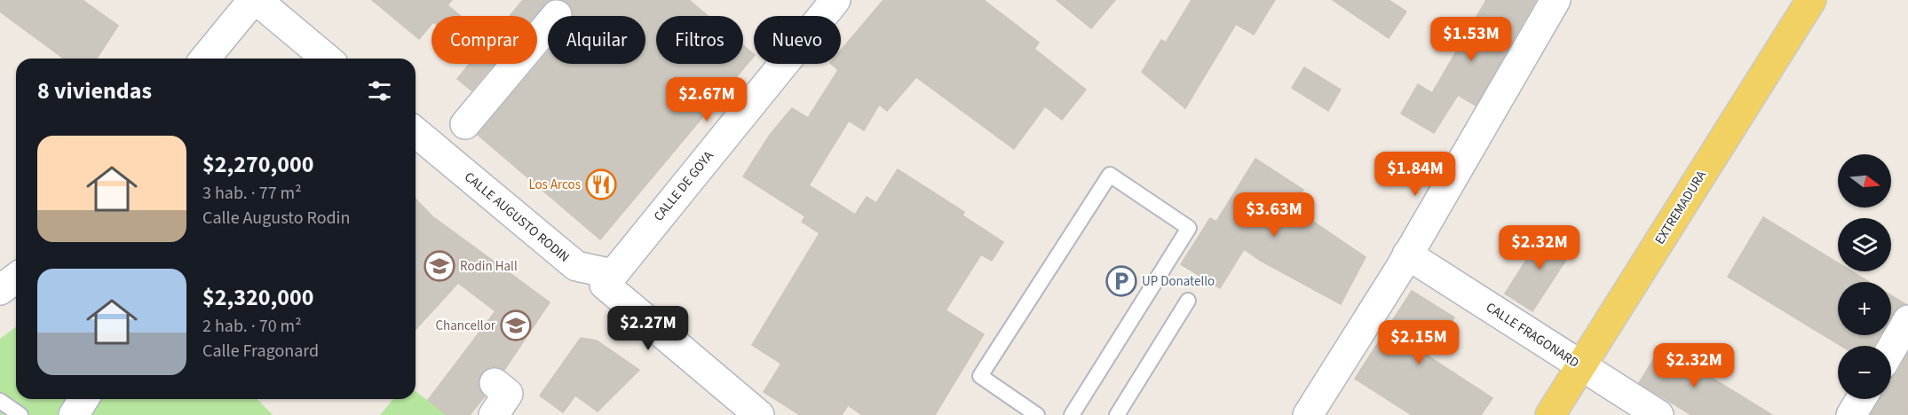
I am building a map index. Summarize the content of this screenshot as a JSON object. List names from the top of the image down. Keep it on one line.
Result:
{"streets":{"main road":["EXTREMADURA"],"street":["CALLE DE GOYA","CALLE AUGUSTO RODIN","CALLE FRAGONARD"]},"crossings":[["CALLE DE GOYA","CALLE AUGUSTO RODIN"],["EXTREMADURA","CALLE FRAGONARD"]],"places":{"restaurant":["Los Arcos"],"school or university":["Rodin Hall","Chancellor"],"parking":["UP Donatello"]},"north":"right","page":{"chip":["Comprar","Alquilar","Filtros","Nuevo"],"price":["$1.53M","$2.67M","$1.84M","$3.63M","$2.32M","$2.27M","$2.15M","$2.32M"],"heading":"8 viviendas","list":[{"name":"$2,270,000","note":"3 hab. · 77 m² · Calle Augusto Rodin"},{"name":"$2,320,000","note":"2 hab. · 70 m² · Calle Fragonard"}],"map_buttons":["+","−"]}}
